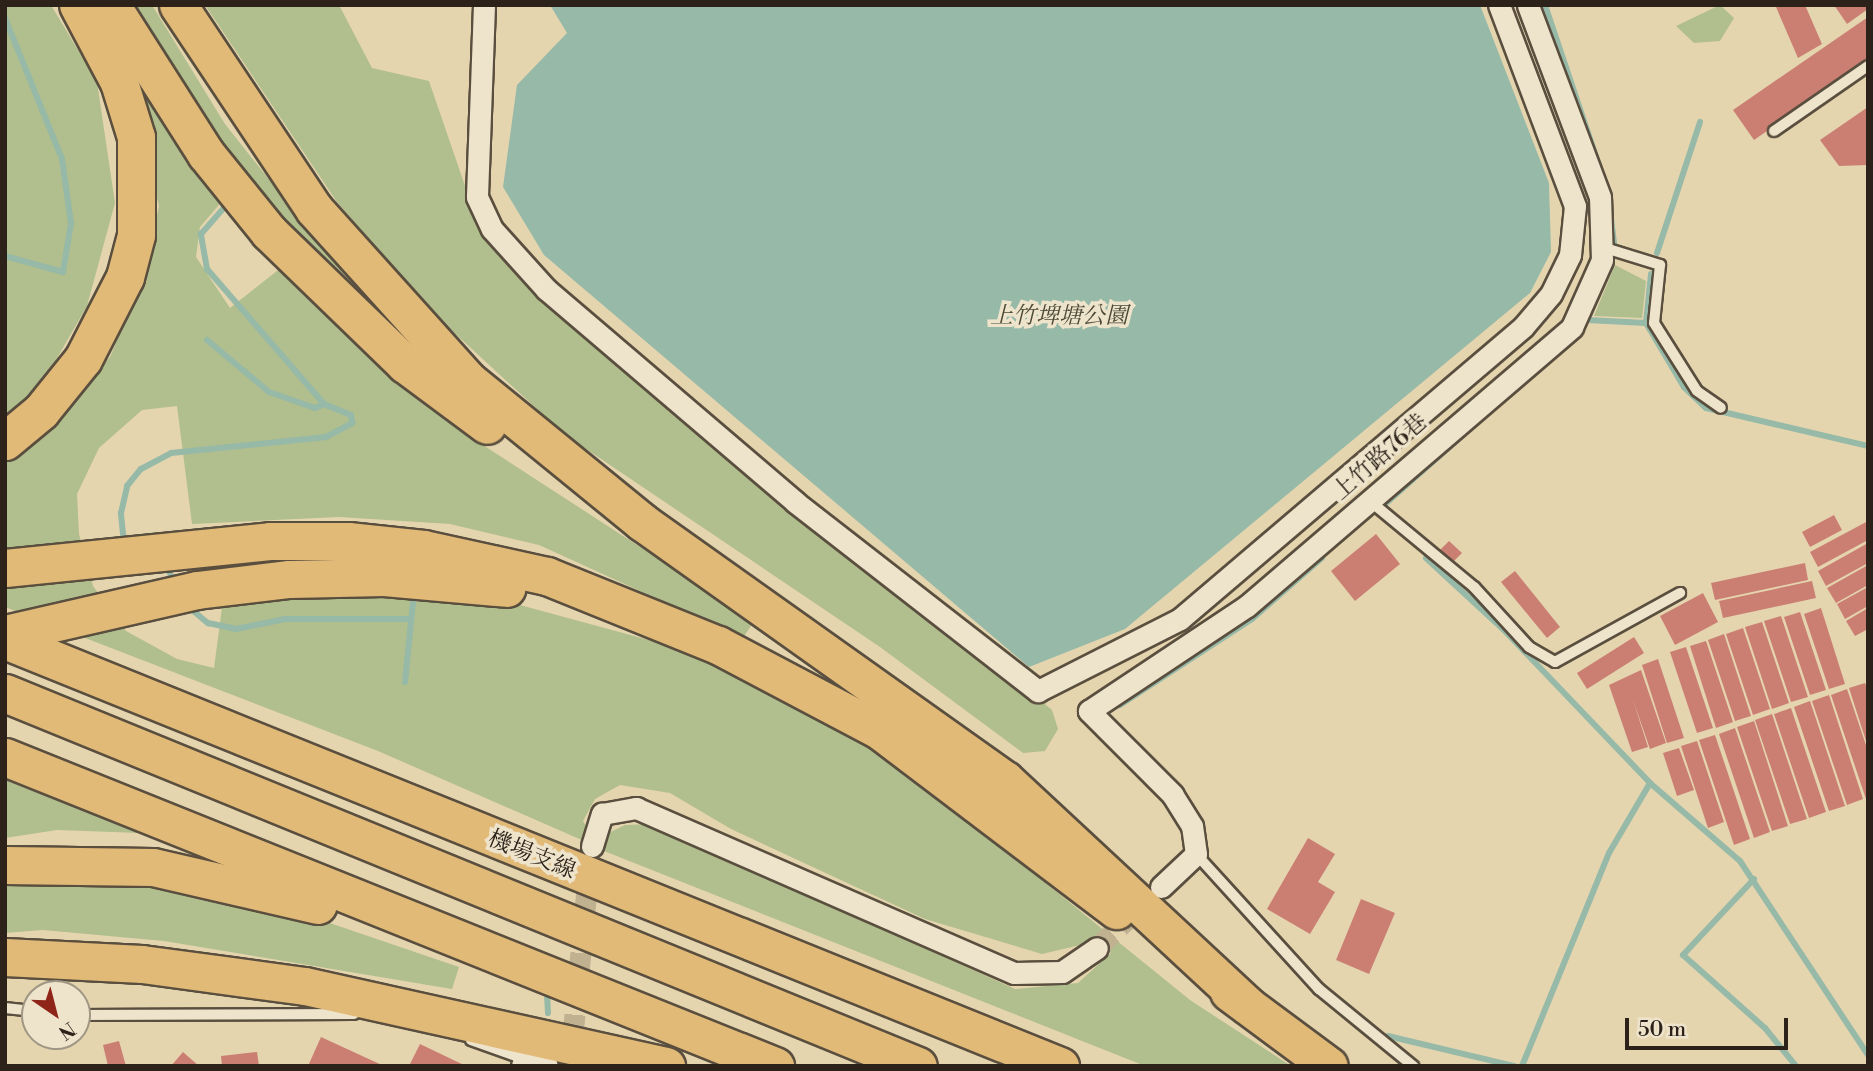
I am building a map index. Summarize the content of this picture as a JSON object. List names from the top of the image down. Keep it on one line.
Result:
{"streets":{"highway":["機場支線"],"street":["上竹路76巷"]},"parks":["上竹埤塘公園"],"scale_bar":"50 m","north":"bottom right"}
